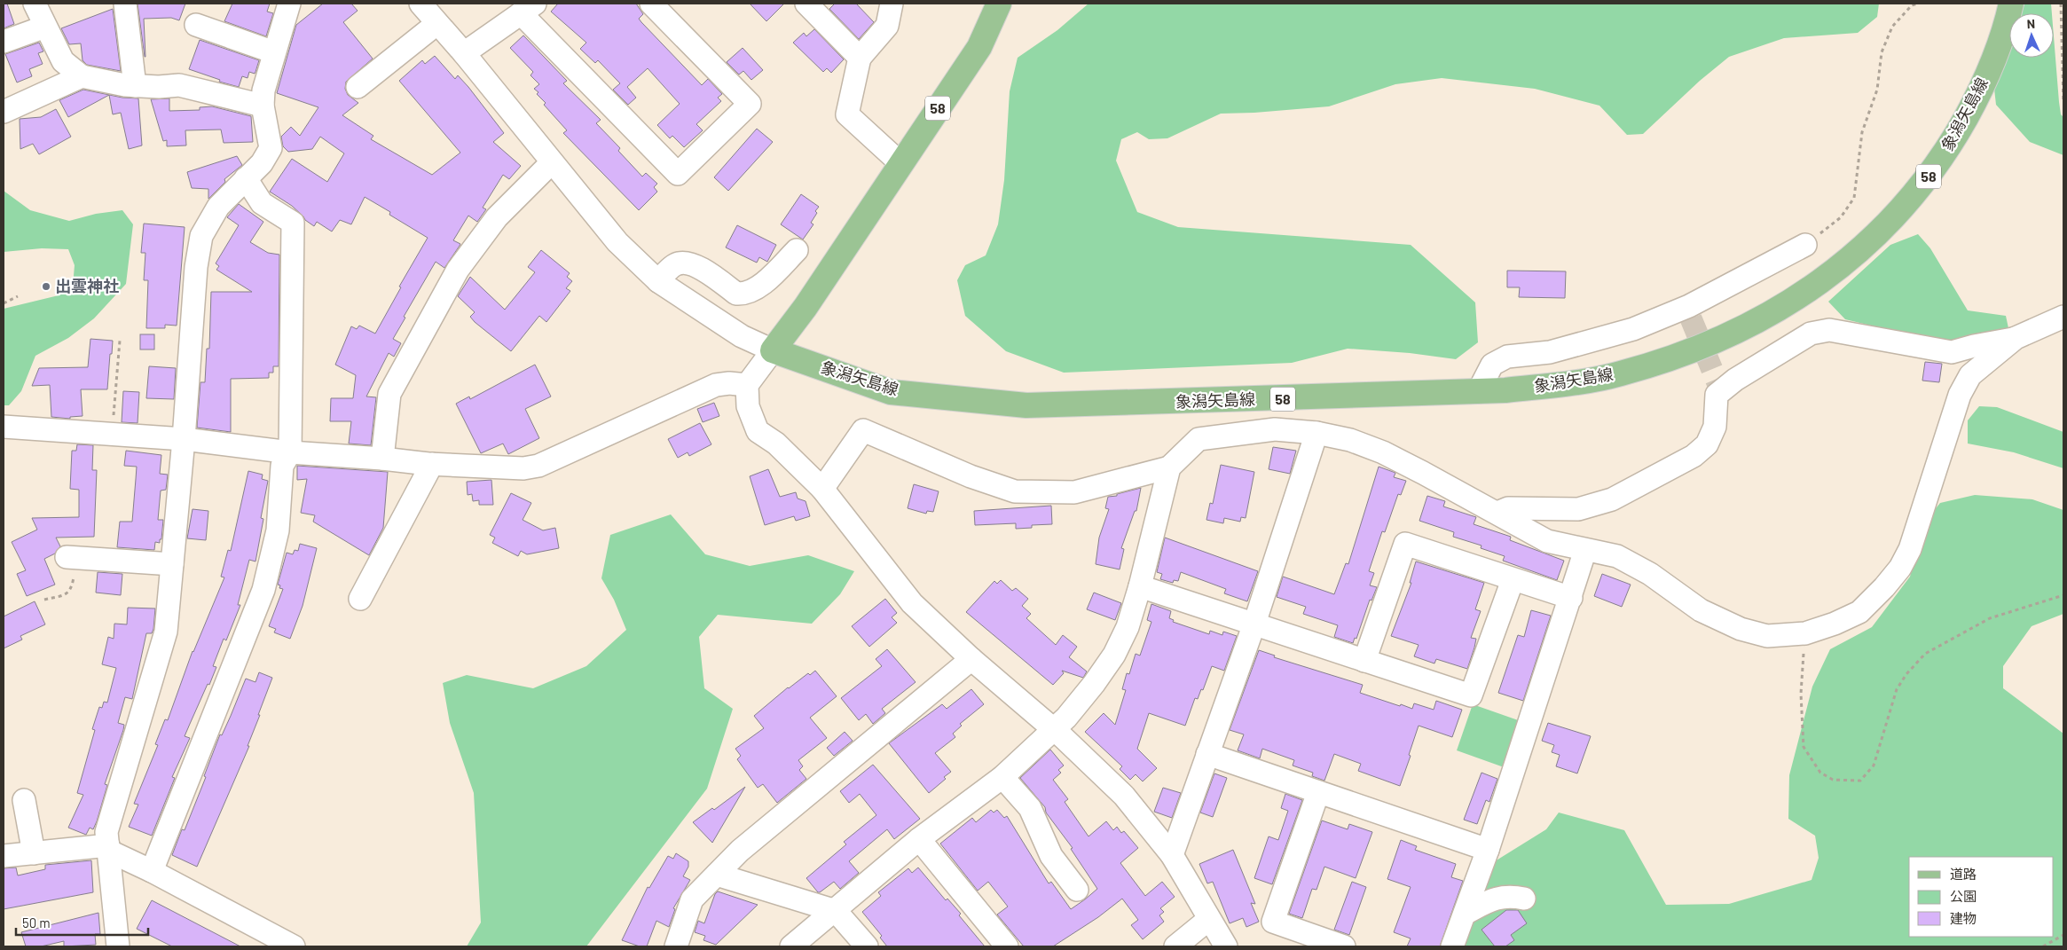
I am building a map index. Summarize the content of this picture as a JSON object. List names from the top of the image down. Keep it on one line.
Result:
{"streets":{"main road":["58","象潟矢島線"]},"crossings":[["58","象潟矢島線"]],"places":["出雲神社"],"legend":["道路","公園","建物"],"scale_bar":"50 m","north":"top"}
